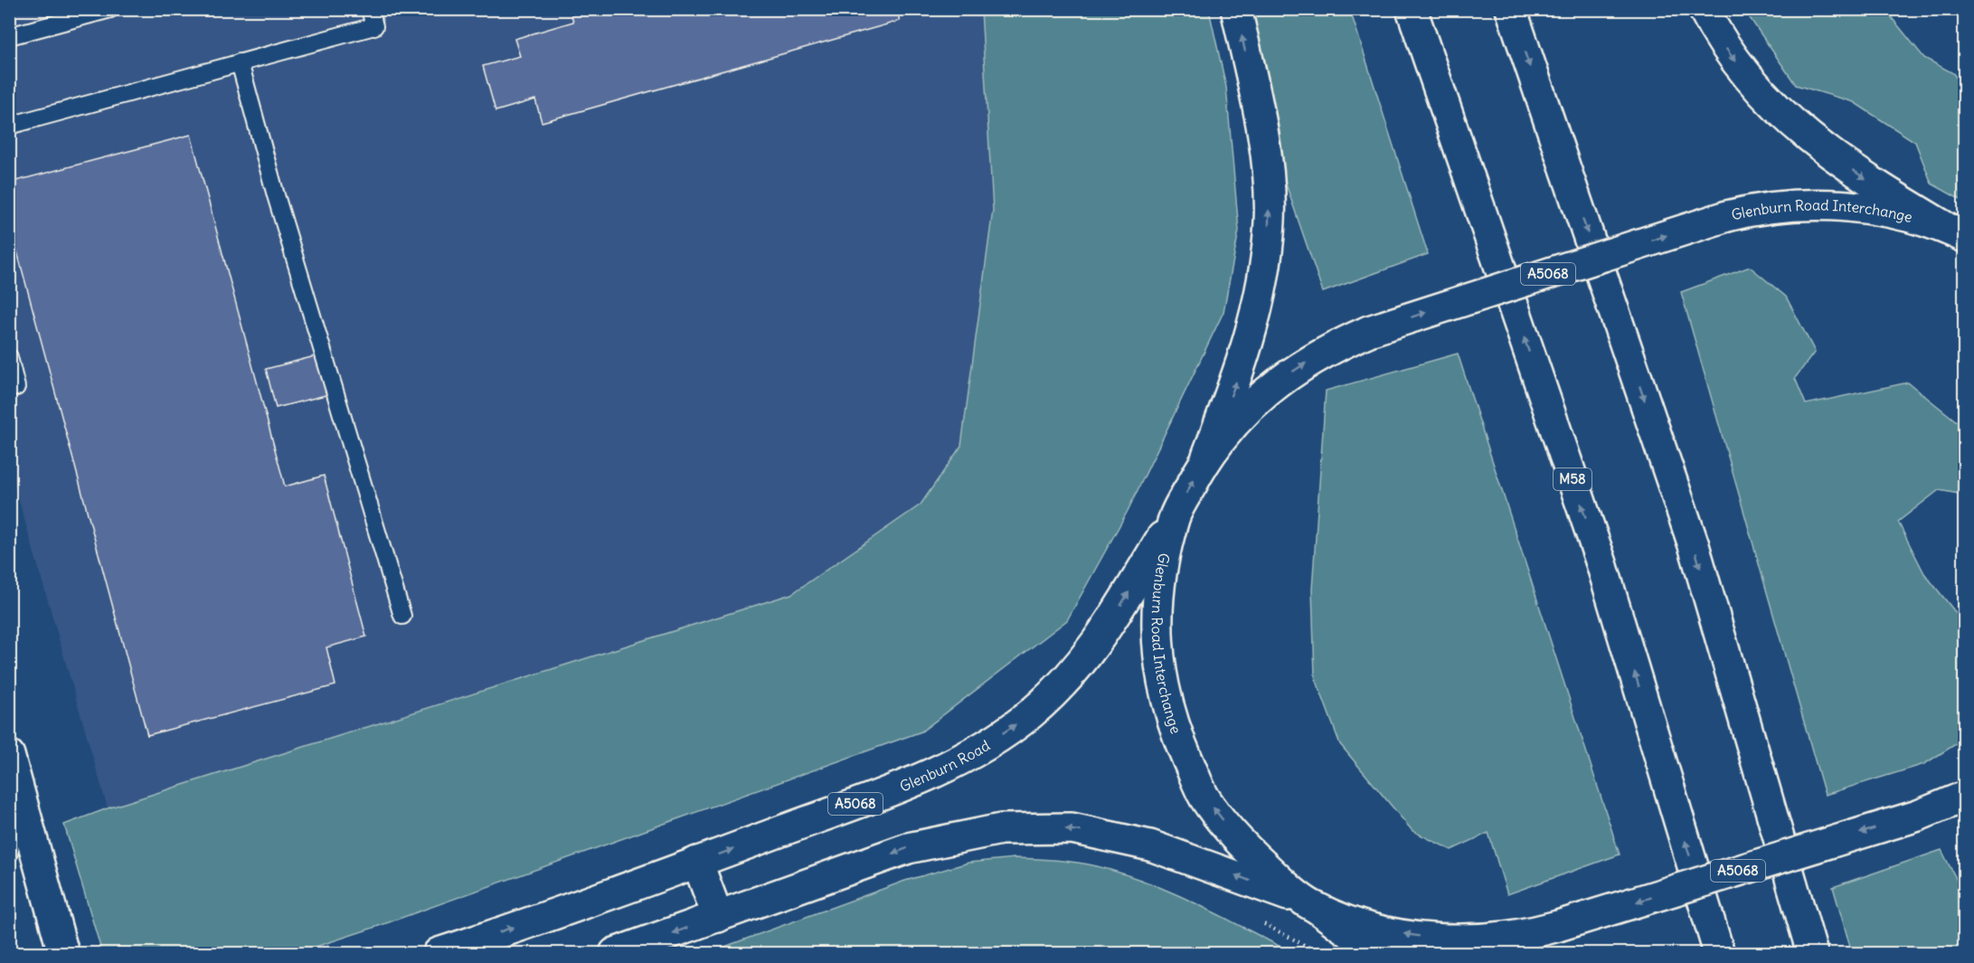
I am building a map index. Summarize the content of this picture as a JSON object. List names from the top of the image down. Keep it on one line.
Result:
{"streets":{"main road":["Glenburn Road Interchange","A5068","M58","Glenburn Road"]},"crossings":[["Glenburn Road Interchange","A5068"],["Glenburn Road Interchange","Glenburn Road"]],"one_way":["Glenburn Road"]}
